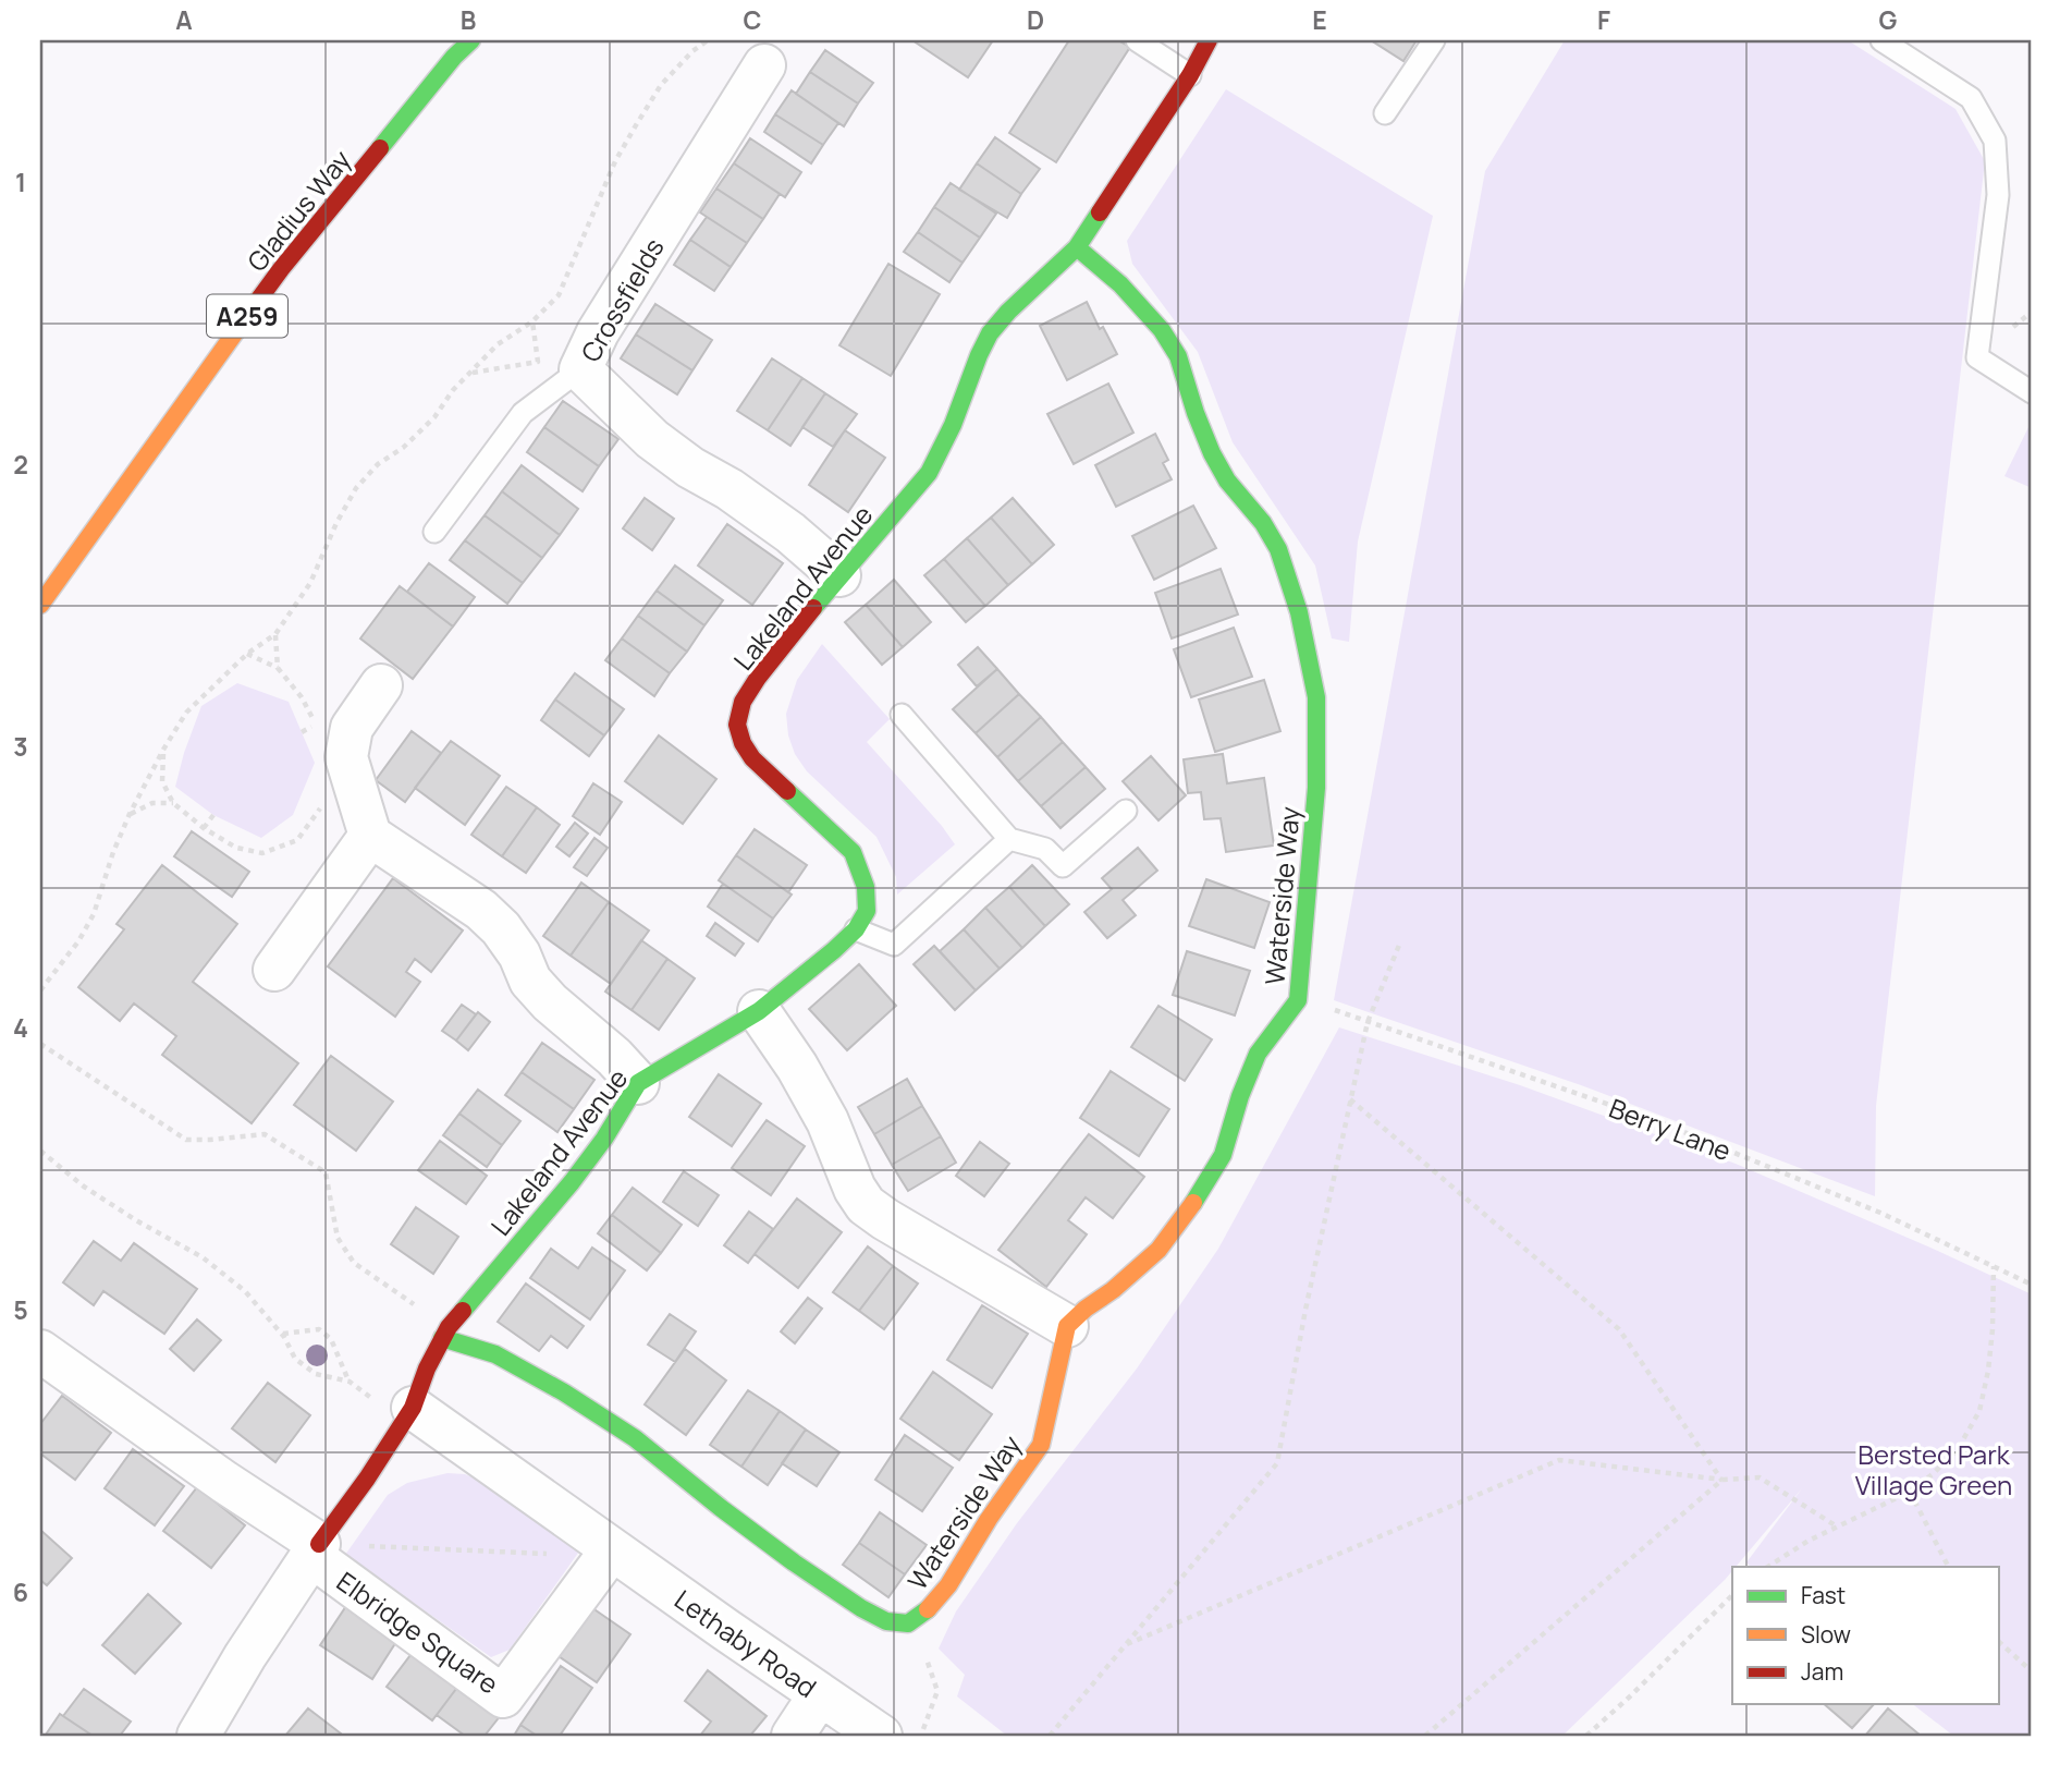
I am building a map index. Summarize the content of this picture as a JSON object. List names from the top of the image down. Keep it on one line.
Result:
{"streets":{"main road":["Gladius Way","A259","Lakeland Avenue","Waterside Way"],"street":["Crossfields","Elbridge Square","Lethaby Road"],"path":["Berry Lane"]},"crossings":[["Crossfields","Lakeland Avenue"],["Lakeland Avenue","Waterside Way"],["Lakeland Avenue","Elbridge Square"],["Waterside Way","Berry Lane"],["Elbridge Square","Lethaby Road"]],"parks":["Bersted Park Village Green"],"legend":["Fast","Slow","Jam"],"grid":{"columns":["A","B","C","D","E","F","G"],"rows":["1","2","3","4","5","6"]}}
